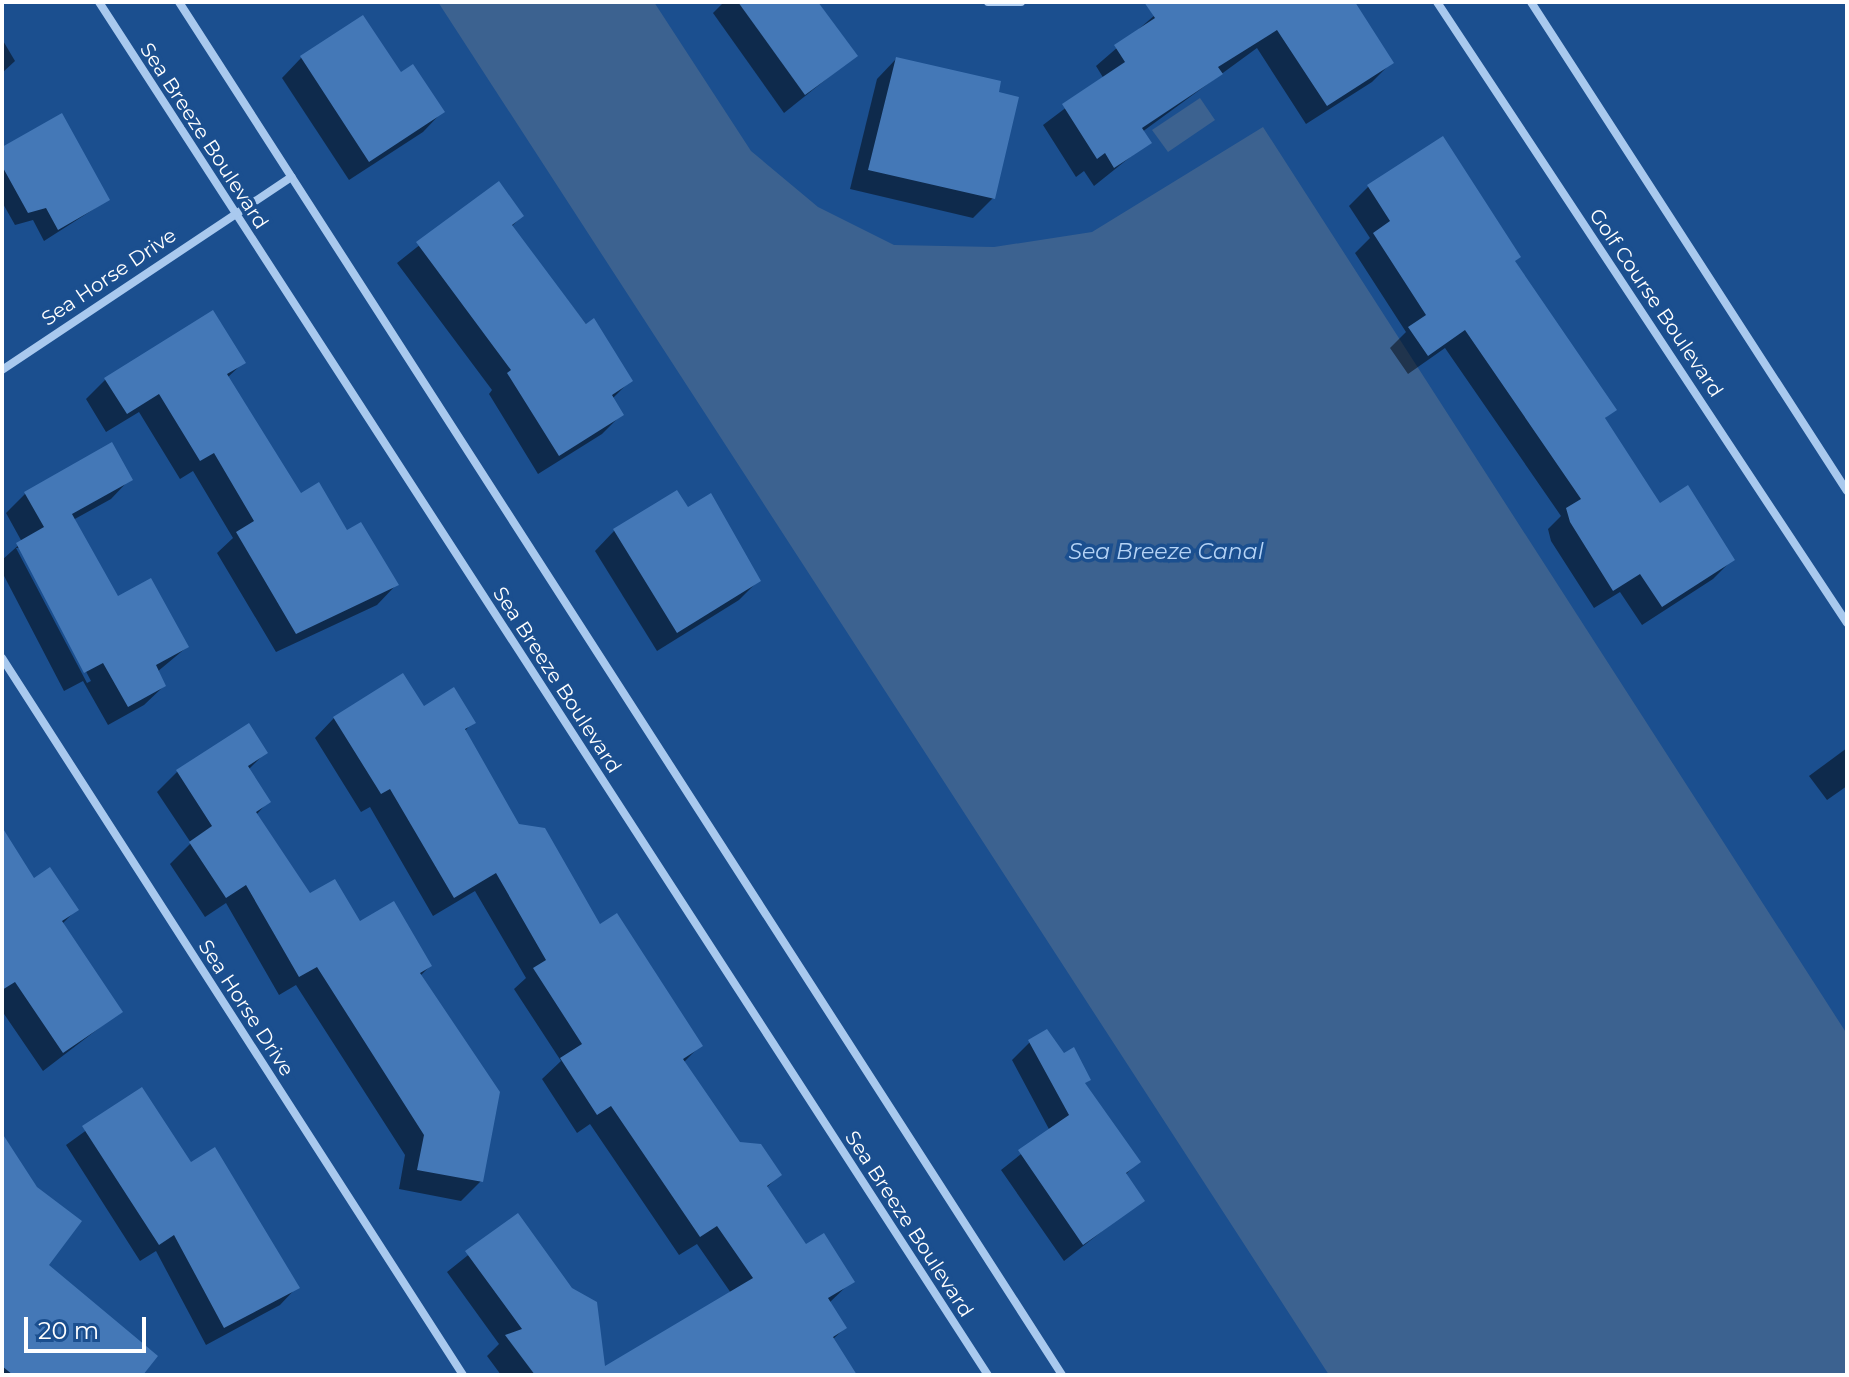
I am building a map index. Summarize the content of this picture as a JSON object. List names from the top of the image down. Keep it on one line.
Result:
{"streets":{"street":["Sea Breeze Boulevard","Sea Horse Drive","Golf Course Boulevard"]},"crossings":[["Sea Breeze Boulevard","Sea Horse Drive"]],"water":["Sea Breeze Canal"],"scale_bar":"20 m"}
